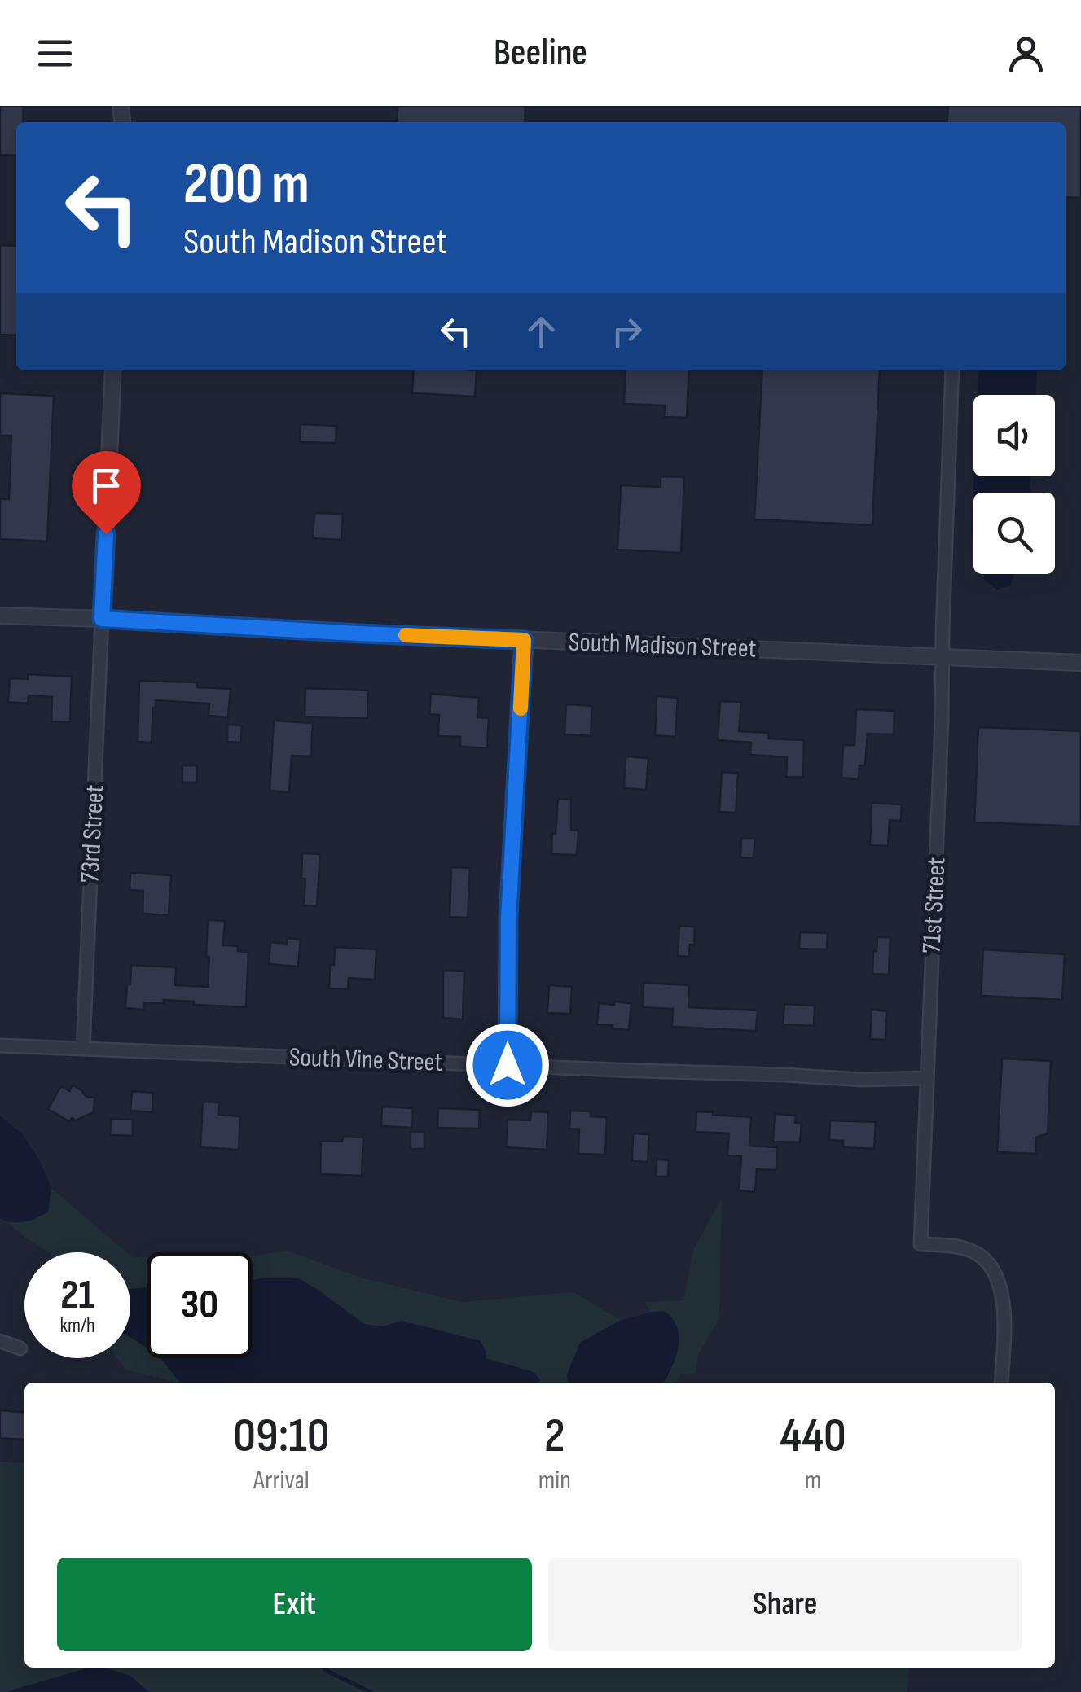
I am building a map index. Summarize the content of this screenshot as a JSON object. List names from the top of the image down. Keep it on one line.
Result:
{"streets":{"street":["South Madison Street","73rd Street","71st Street","South Vine Street"]},"crossings":[["South Madison Street","73rd Street"],["South Madison Street","71st Street"],["73rd Street","South Vine Street"],["71st Street","South Vine Street"]],"page":{"header":"Beeline","turn":["200 m","South Madison Street"],"speed":"21 km/h","limit":"30","eta":["09:10","Arrival","2","min","440","m"],"buttons":["Exit","Share"]}}
